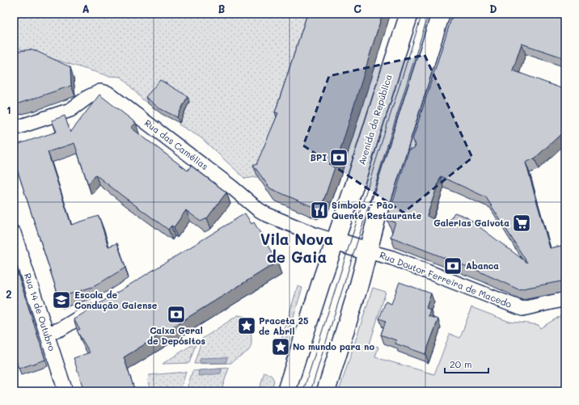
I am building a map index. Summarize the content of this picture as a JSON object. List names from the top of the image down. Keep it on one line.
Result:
{"streets":{"main road":["Avenida da República"],"street":["Rua das Camélias","Rua Doutor Ferreira de Macedo","Rua 14 de Outubro"]},"crossings":[["Avenida da República","Rua das Camélias"]],"districts":["Vila Nova de Gaia"],"places":{"bank":["BPI","Abanca","Caixa Geral de Depósitos"],"restaurant":["Símbolo - Pão Quente Restaurante"],"supermarket":["Galerias Gaivota"],"school or university":["Escola de Condução Gaiense"],"place":["Praceta 25 de Abril","No mundo para no"]},"scale_bar":"20 m","grid":{"columns":["A","B","C","D"],"rows":["1","2"]}}
